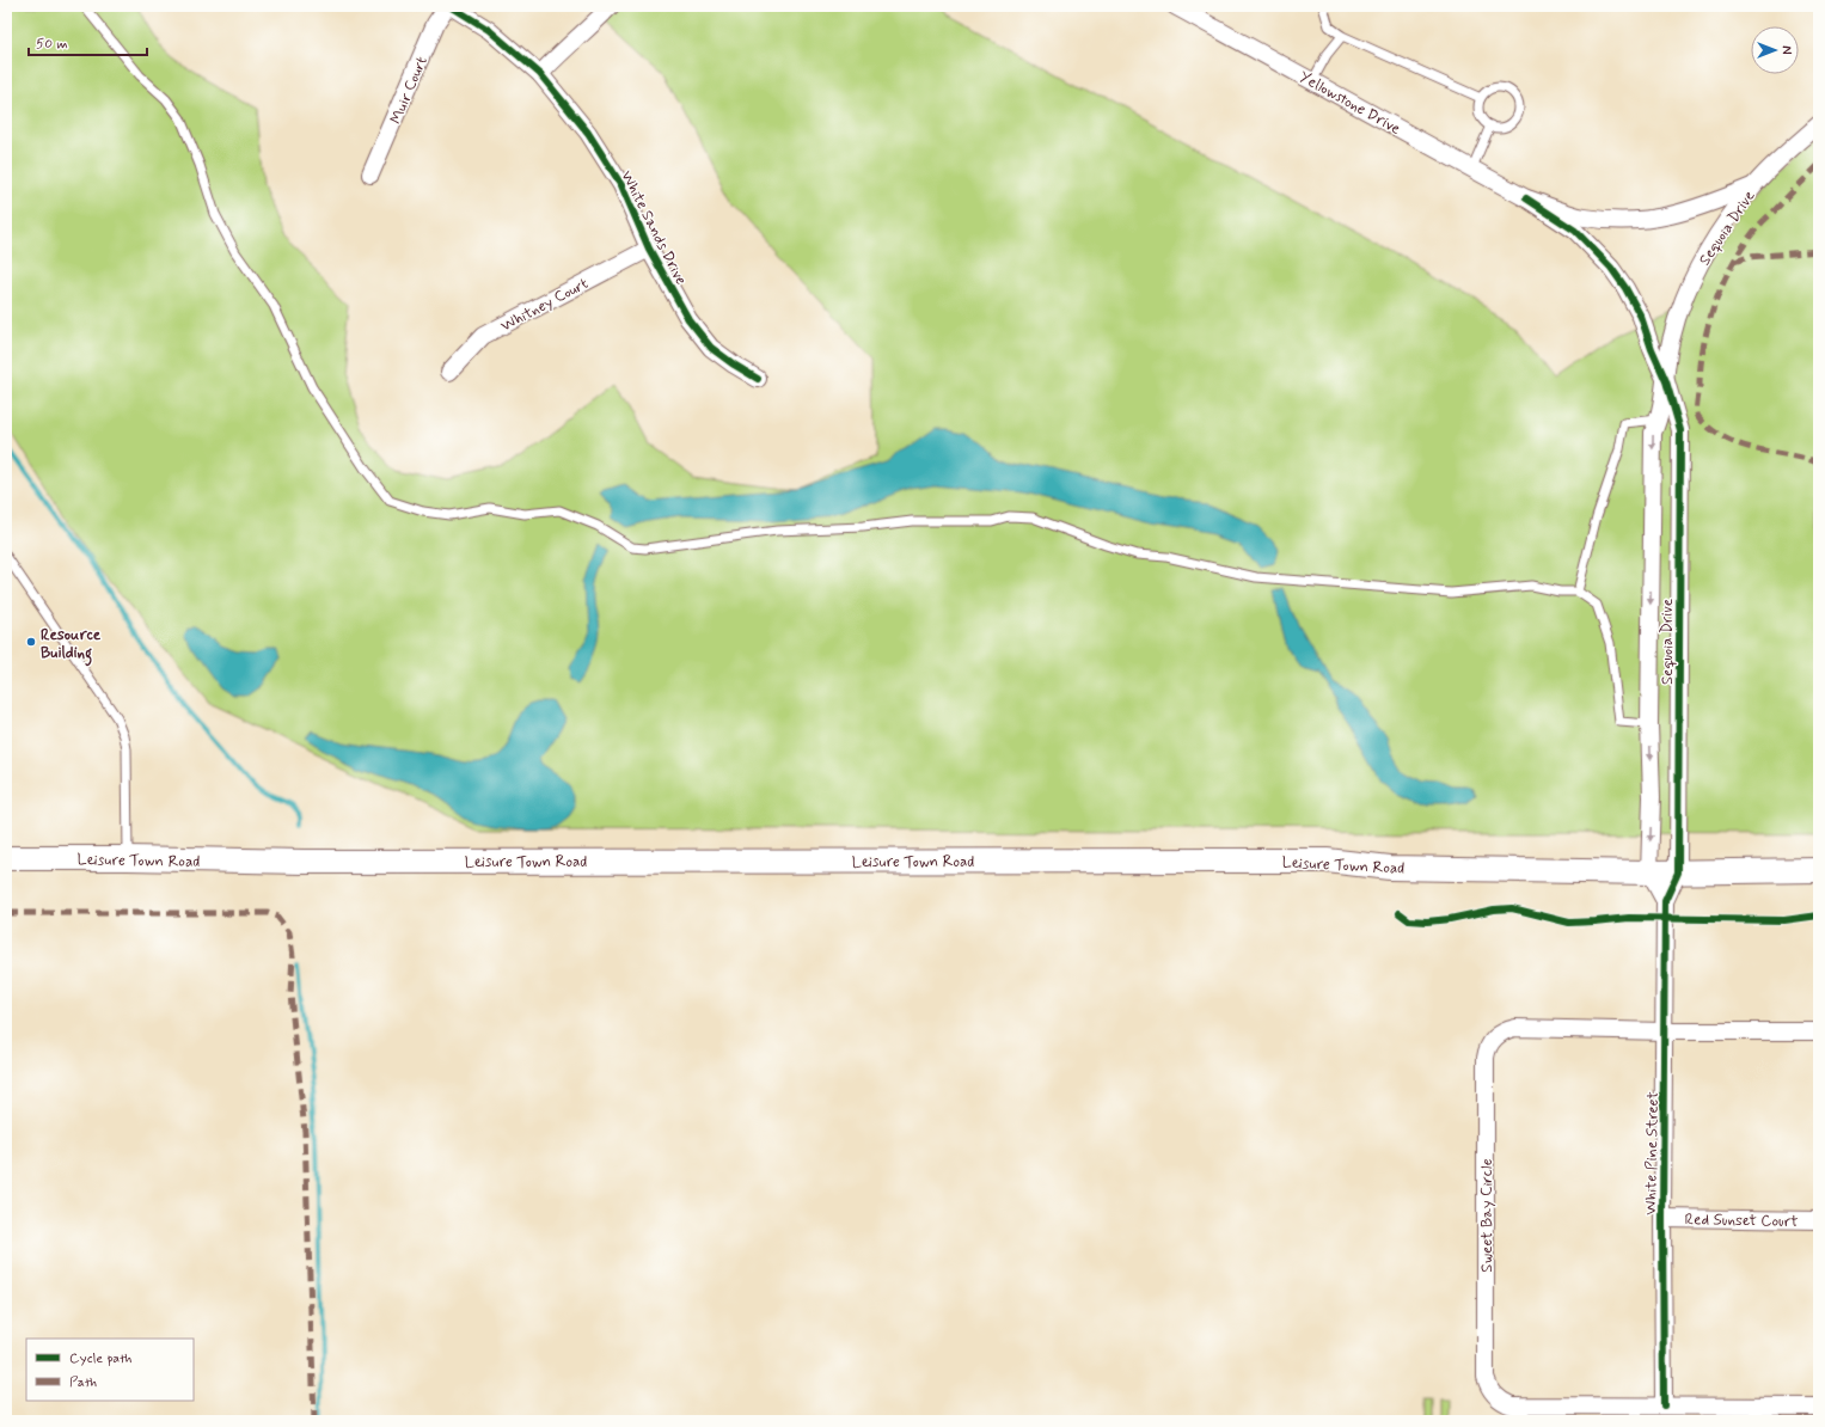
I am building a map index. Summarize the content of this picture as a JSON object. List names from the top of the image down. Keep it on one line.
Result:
{"streets":{"main road":["Leisure Town Road"],"street":["Muir Court","Yellowstone Drive","White Sands Drive","Sequoia Drive","Whitney Court","White Pine Street","Sweet Bay Circle","Red Sunset Court"]},"crossings":[["Muir Court","White Sands Drive"],["Yellowstone Drive","Sequoia Drive"],["White Sands Drive","Whitney Court"],["Sequoia Drive","Leisure Town Road"],["Sequoia Drive","White Pine Street"],["White Pine Street","Sweet Bay Circle"],["White Pine Street","Red Sunset Court"]],"places":["Resource Building"],"legend":["Cycle path","Path"],"scale_bar":"50 m","north":"right"}
